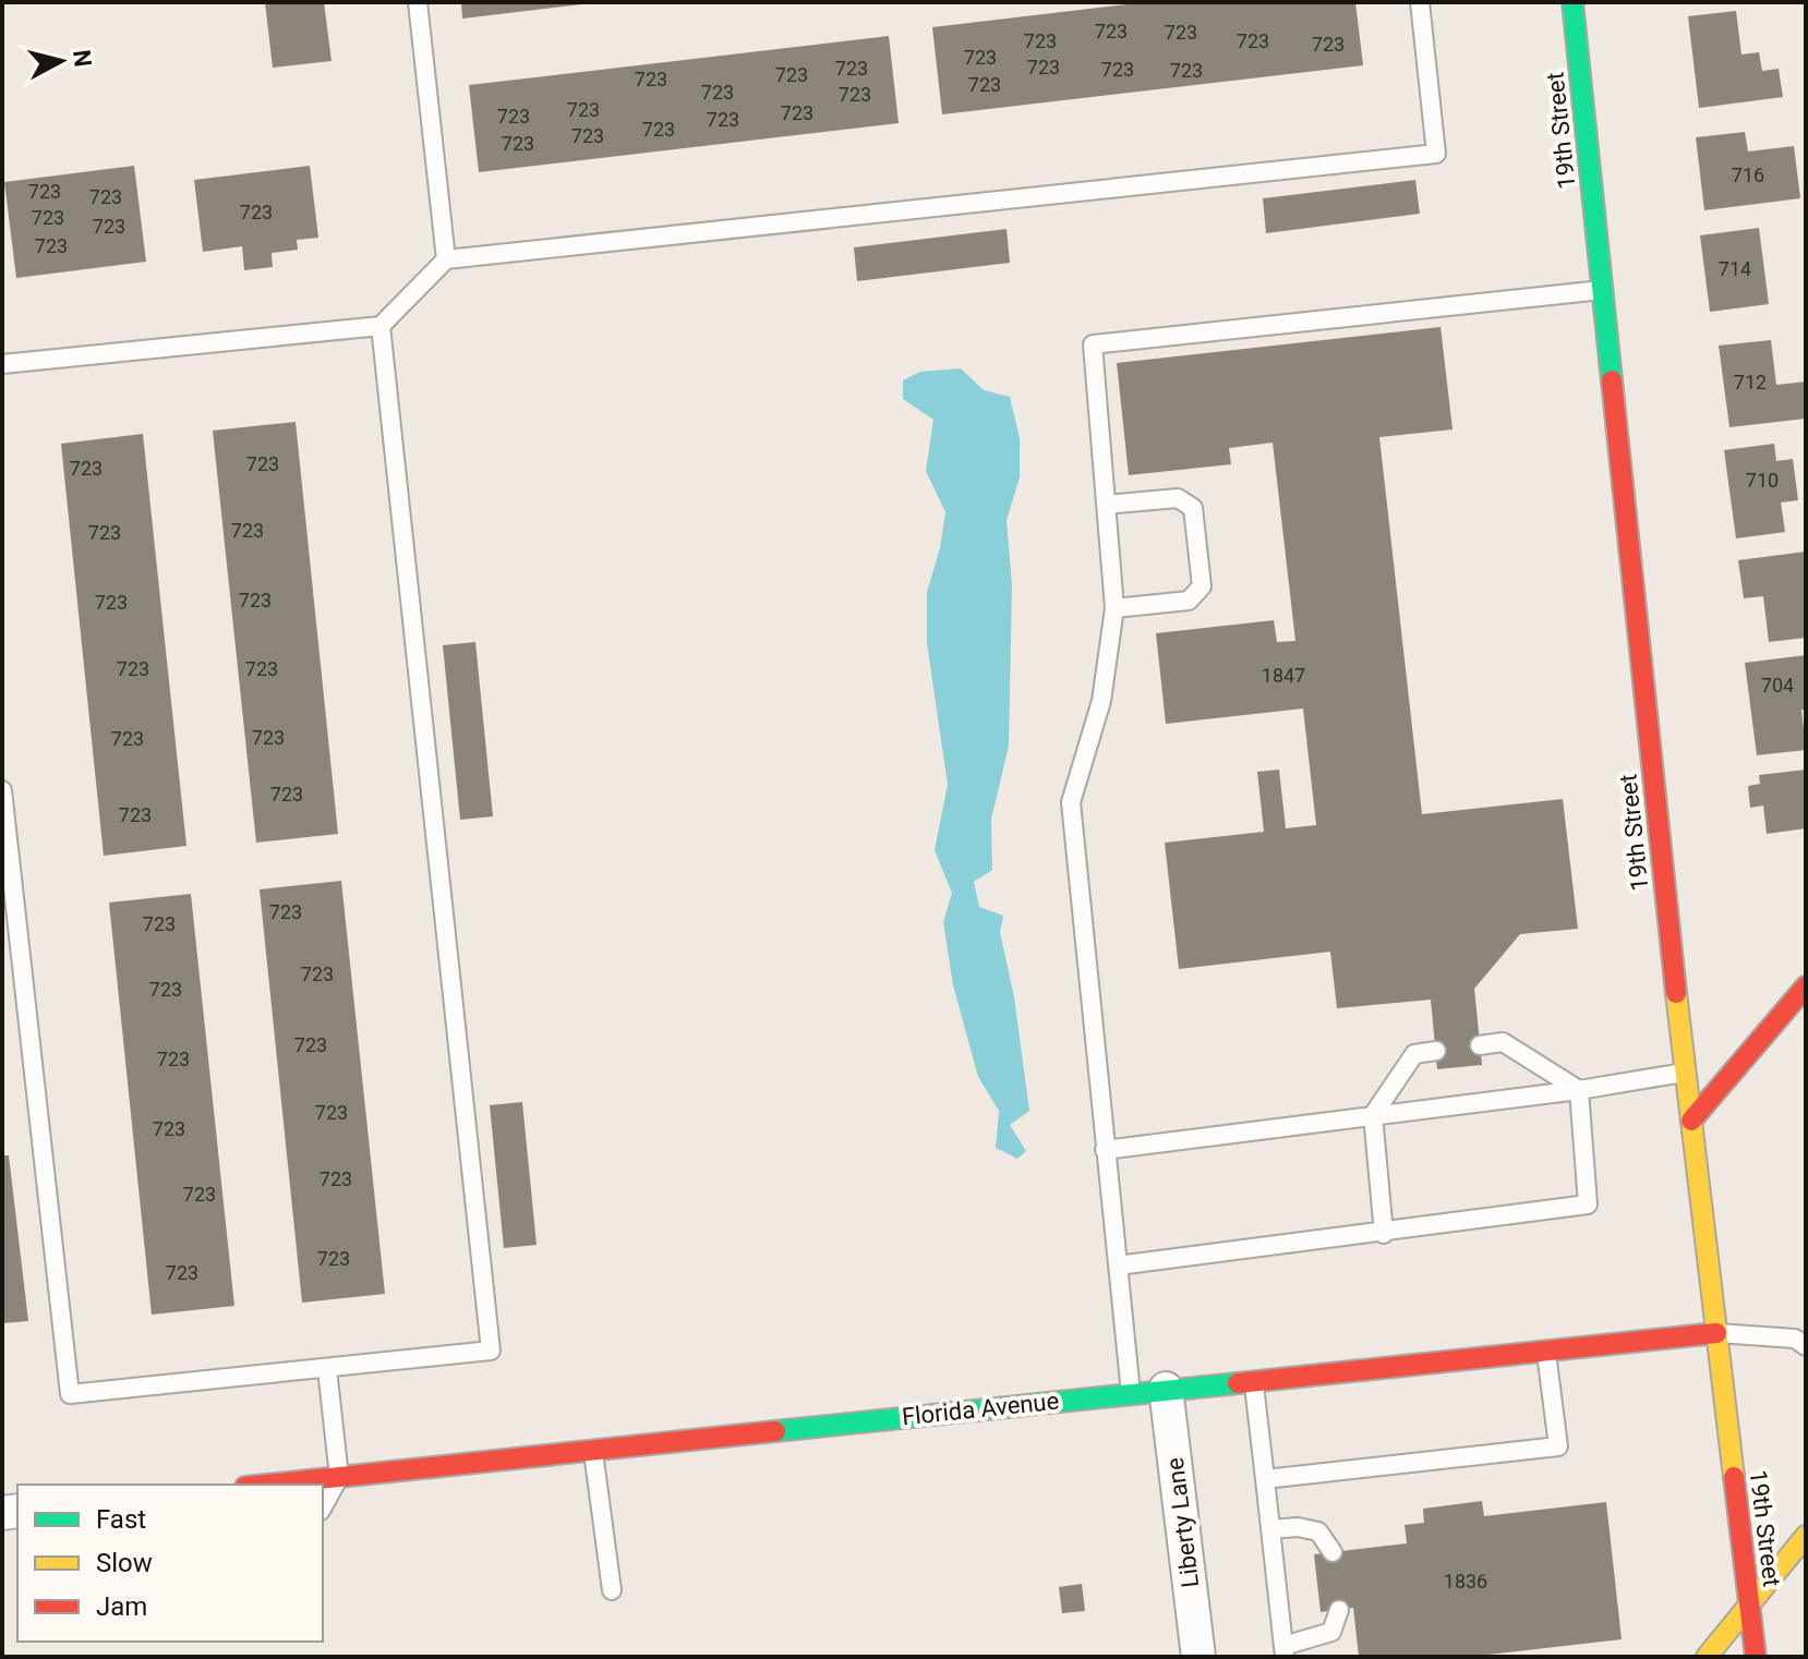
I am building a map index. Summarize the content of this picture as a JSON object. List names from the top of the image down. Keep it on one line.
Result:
{"streets":{"main road":["19th Street","Florida Avenue"],"street":["Liberty Lane"]},"crossings":[["19th Street","Florida Avenue"],["Florida Avenue","Liberty Lane"]],"house_numbers":["723","723","723","723","723","723","723","723","723","723","723","723","723","723","723","723","723","723","723","723","723","723","716","723","723","723","723","723","723","714","712","723","723","710","723","723","723","723","723","723","1847","704","723","723","723","723","723","723","723","723","723","723","723","723","723","723","723","723","1836"],"legend":["Fast","Slow","Jam"],"north":"right"}
